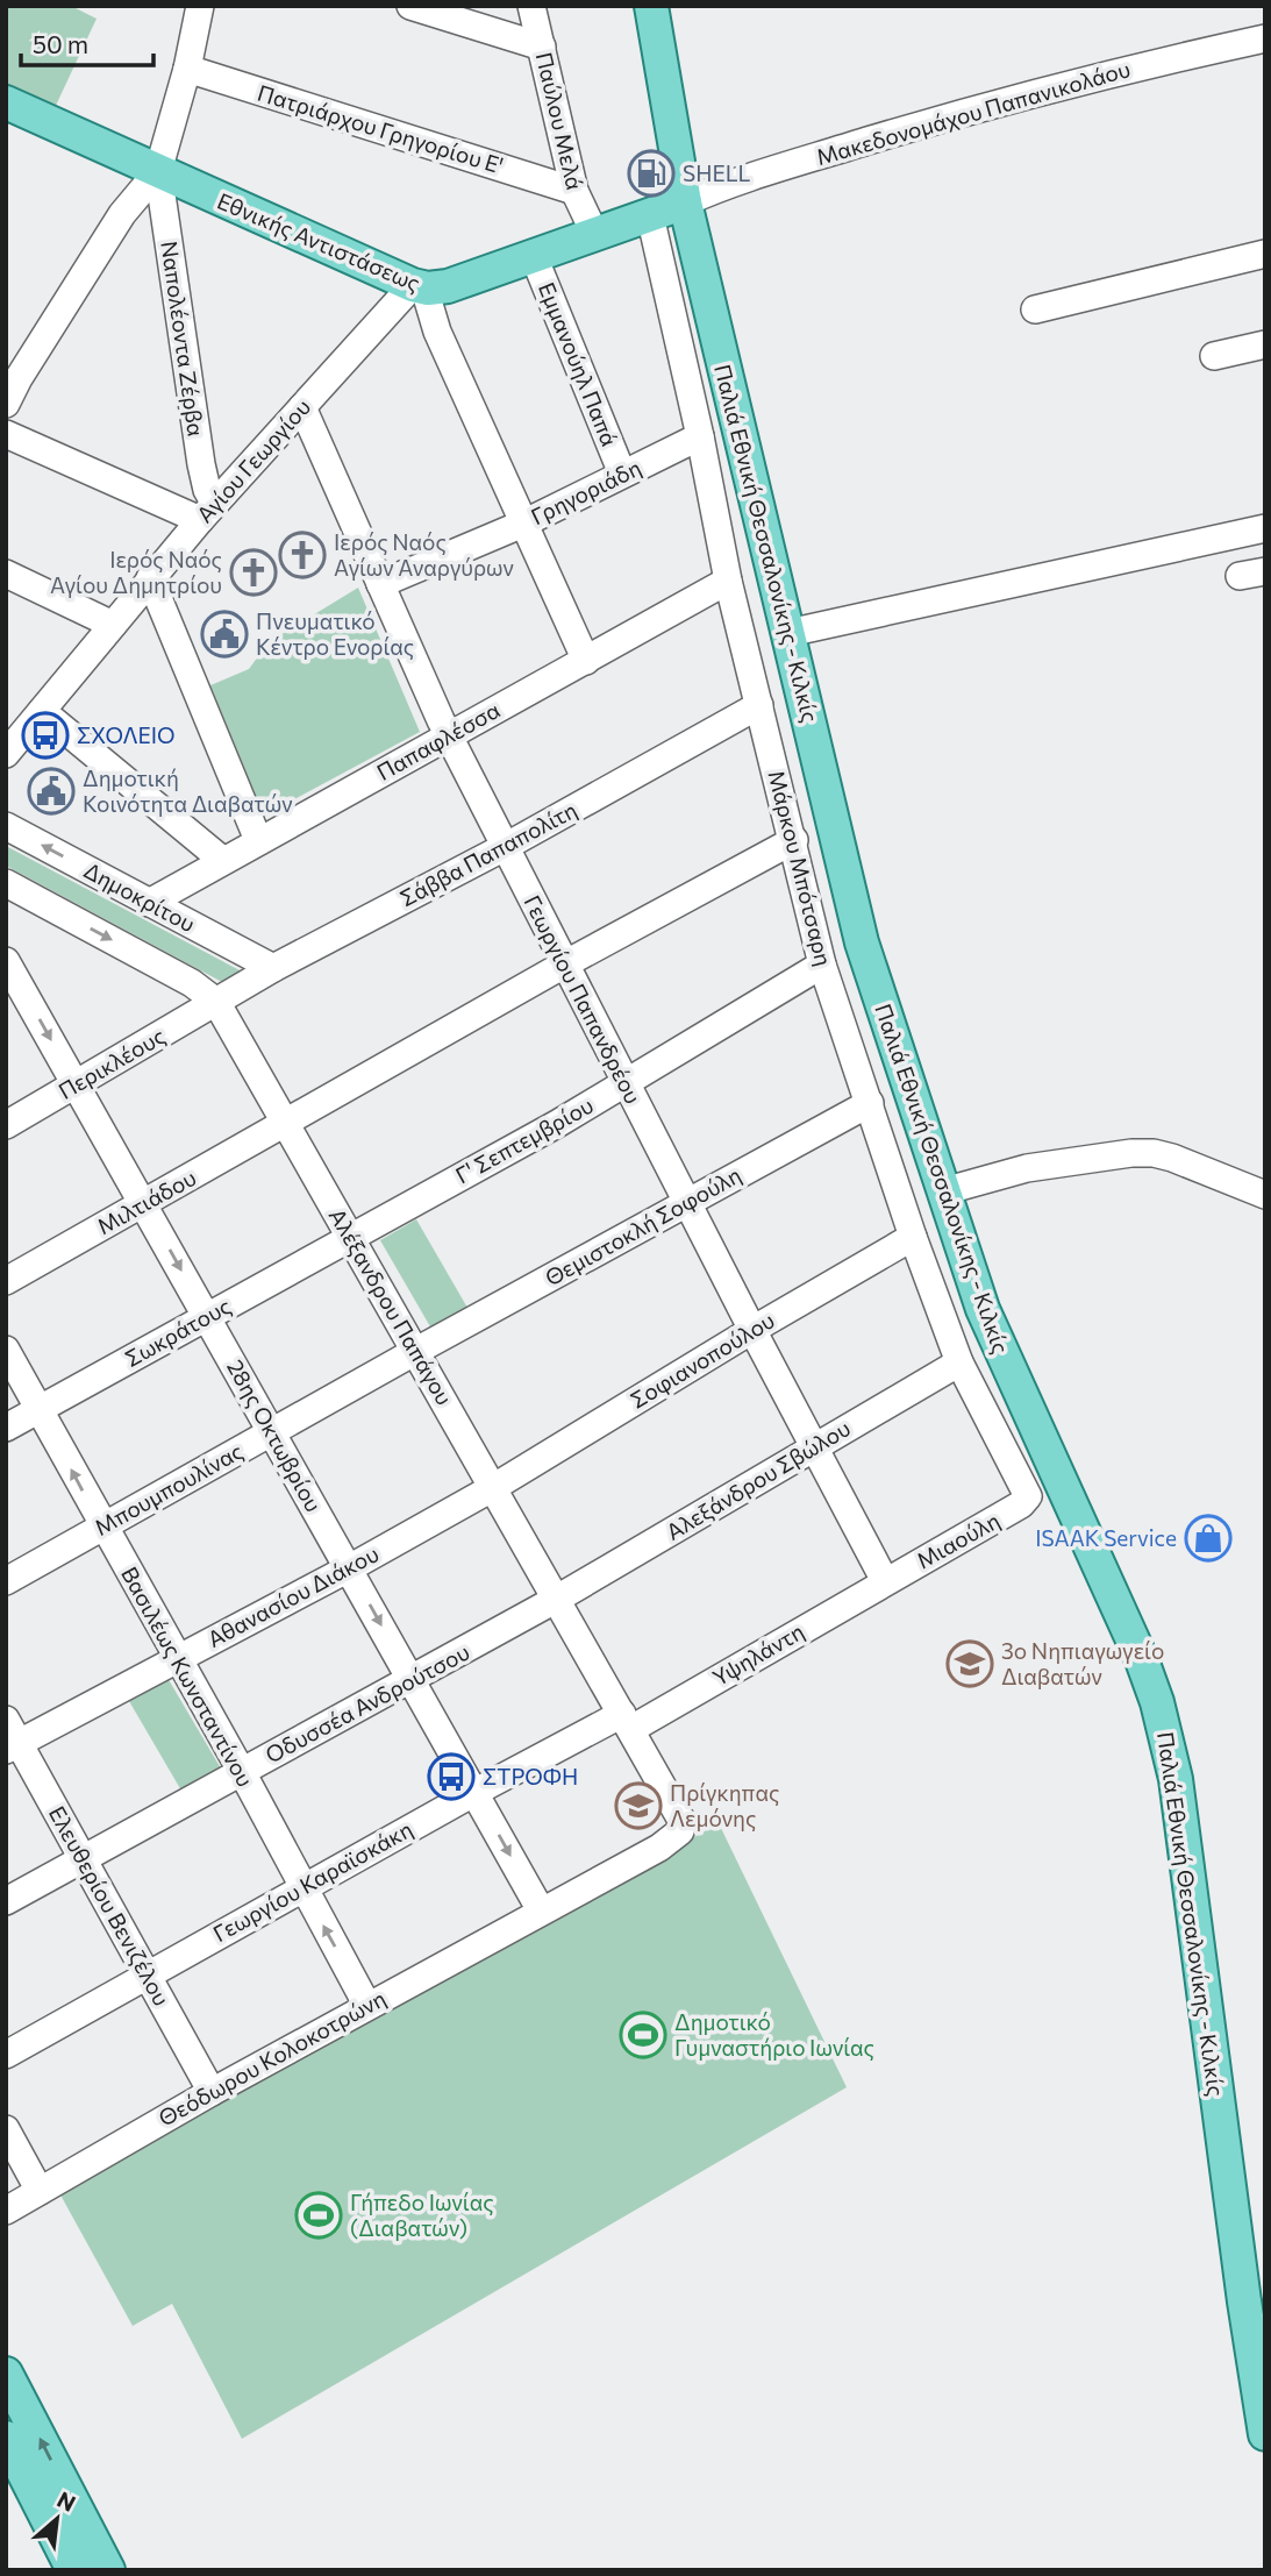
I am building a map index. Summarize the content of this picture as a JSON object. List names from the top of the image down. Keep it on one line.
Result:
{"streets":{"main road":["Εθνικής Αντιστάσεως","Παλιά Εθνική Θεσσαλονίκης - Κιλκίς"],"street":["Μακεδονομάχου Παπανικολάου","Παύλου Μελά","Πατριάρχου Γρηγορίου Ε'","Ναπολέοντα Ζέρβα","Εμμανούηλ Παπά","Αγίου Γεωργίου","Γρηγοριάδη","Παπαφλέσσα","Σάββα Παπαπολίτη","Μάρκου Μπότσαρη","Δημοκρίτου","Γεωργίου Παπανδρέου","Περικλέους","Γ' Σεπτεμβρίου","Μιλτιάδου","Θεμιστοκλή Σοφούλη","Αλέξανδρου Παπάγου","Σωκράτους","Σοφιανοπούλου","28ης Οκτωβρίου","Αλεξάνδρου Σβώλου","Μπουμπουλίνας","Μιαούλη","Αθανασίου Διάκου","Υψηλάντη","Βασιλέως Κωνσταντίνου","Οδυσσέα Ανδρούτσου","Γεωργίου Καραϊσκάκη","Ελευθερίου Βενιζέλου","Θεόδωρου Κολοκοτρώνη"]},"crossings":[["Μακεδονομάχου Παπανικολάου","Εθνικής Αντιστάσεως"],["Μακεδονομάχου Παπανικολάου","Παλιά Εθνική Θεσσαλονίκης - Κιλκίς"],["Μακεδονομάχου Παπανικολάου","Μάρκου Μπότσαρη"],["Παύλου Μελά","Πατριάρχου Γρηγορίου Ε'"],["Παύλου Μελά","Εθνικής Αντιστάσεως"],["Εθνικής Αντιστάσεως","Ναπολέοντα Ζέρβα"],["Εθνικής Αντιστάσεως","Εμμανούηλ Παπά"],["Εθνικής Αντιστάσεως","Αγίου Γεωργίου"],["Εθνικής Αντιστάσεως","Παλιά Εθνική Θεσσαλονίκης - Κιλκίς"],["Εθνικής Αντιστάσεως","Μάρκου Μπότσαρη"],["Ναπολέοντα Ζέρβα","Αγίου Γεωργίου"],["Εμμανούηλ Παπά","Γρηγοριάδη"],["Αγίου Γεωργίου","Γεωργίου Παπανδρέου"],["Γρηγοριάδη","Μάρκου Μπότσαρη"],["Γρηγοριάδη","Γεωργίου Παπανδρέου"],["Παλιά Εθνική Θεσσαλονίκης - Κιλκίς","Μάρκου Μπότσαρη"],["Παπαφλέσσα","Μάρκου Μπότσαρη"],["Παπαφλέσσα","Δημοκρίτου"],["Παπαφλέσσα","Γεωργίου Παπανδρέου"],["Σάββα Παπαπολίτη","Μάρκου Μπότσαρη"],["Σάββα Παπαπολίτη","Δημοκρίτου"],["Σάββα Παπαπολίτη","Γεωργίου Παπανδρέου"],["Σάββα Παπαπολίτη","Περικλέους"],["Σάββα Παπαπολίτη","Αλέξανδρου Παπάγου"],["Μάρκου Μπότσαρη","Γ' Σεπτεμβρίου"],["Μάρκου Μπότσαρη","Μιλτιάδου"],["Μάρκου Μπότσαρη","Θεμιστοκλή Σοφούλη"],["Μάρκου Μπότσαρη","Σοφιανοπούλου"],["Μάρκου Μπότσαρη","Αλεξάνδρου Σβώλου"],["Μάρκου Μπότσαρη","Μιαούλη"],["Γεωργίου Παπανδρέου","Γ' Σεπτεμβρίου"],["Γεωργίου Παπανδρέου","Μιλτιάδου"],["Γεωργίου Παπανδρέου","Θεμιστοκλή Σοφούλη"],["Γεωργίου Παπανδρέου","Σοφιανοπούλου"],["Γεωργίου Παπανδρέου","Αλεξάνδρου Σβώλου"],["Γεωργίου Παπανδρέου","Μιαούλη"],["Γεωργίου Παπανδρέου","Υψηλάντη"],["Περικλέους","Αλέξανδρου Παπάγου"],["Περικλέους","28ης Οκτωβρίου"],["Γ' Σεπτεμβρίου","Αλέξανδρου Παπάγου"],["Γ' Σεπτεμβρίου","Σωκράτους"],["Μιλτιάδου","Αλέξανδρου Παπάγου"],["Μιλτιάδου","28ης Οκτωβρίου"],["Θεμιστοκλή Σοφούλη","Αλέξανδρου Παπάγου"],["Θεμιστοκλή Σοφούλη","Μπουμπουλίνας"],["Αλέξανδρου Παπάγου","Σωκράτους"],["Αλέξανδρου Παπάγου","Σοφιανοπούλου"],["Αλέξανδρου Παπάγου","Αλεξάνδρου Σβώλου"],["Αλέξανδρου Παπάγου","Μπουμπουλίνας"],["Αλέξανδρου Παπάγου","Αθανασίου Διάκου"],["Αλέξανδρου Παπάγου","Υψηλάντη"],["Αλέξανδρου Παπάγου","Οδυσσέα Ανδρούτσου"],["Αλέξανδρου Παπάγου","Γεωργίου Καραϊσκάκη"],["Αλέξανδρου Παπάγου","Θεόδωρου Κολοκοτρώνη"],["Σωκράτους","28ης Οκτωβρίου"],["Σωκράτους","Βασιλέως Κωνσταντίνου"],["Σοφιανοπούλου","Αθανασίου Διάκου"],["28ης Οκτωβρίου","Μπουμπουλίνας"],["28ης Οκτωβρίου","Αθανασίου Διάκου"],["28ης Οκτωβρίου","Οδυσσέα Ανδρούτσου"],["28ης Οκτωβρίου","Γεωργίου Καραϊσκάκη"],["28ης Οκτωβρίου","Θεόδωρου Κολοκοτρώνη"],["Αλεξάνδρου Σβώλου","Οδυσσέα Ανδρούτσου"],["Μπουμπουλίνας","Βασιλέως Κωνσταντίνου"],["Μιαούλη","Υψηλάντη"],["Αθανασίου Διάκου","Βασιλέως Κωνσταντίνου"],["Αθανασίου Διάκου","Ελευθερίου Βενιζέλου"],["Υψηλάντη","Γεωργίου Καραϊσκάκη"],["Βασιλέως Κωνσταντίνου","Οδυσσέα Ανδρούτσου"],["Βασιλέως Κωνσταντίνου","Γεωργίου Καραϊσκάκη"],["Βασιλέως Κωνσταντίνου","Θεόδωρου Κολοκοτρώνη"],["Οδυσσέα Ανδρούτσου","Ελευθερίου Βενιζέλου"],["Γεωργίου Καραϊσκάκη","Ελευθερίου Βενιζέλου"],["Ελευθερίου Βενιζέλου","Θεόδωρου Κολοκοτρώνη"]],"one_way":["28ης Οκτωβρίου","Βασιλέως Κωνσταντίνου"],"places":{"fuel station":["SHELL"],"church":["Ιερός Ναός Αγίων Αναργύρων","Ιερός Ναός Αγίου Δημητρίου"],"public building":["Πνευματικό Κέντρο Ενορίας","Δημοτική Κοινότητα Διαβατών"],"bus stop":["ΣΧΟΛΕΙΟ","ΣΤΡΟΦΗ"],"shop":["ISAAK Service"],"school or university":["3ο Νηπιαγωγείο Διαβατών","Πρίγκηπας Λεμόνης"],"sports":["Δημοτικό Γυμναστήριο Ιωνίας","Γήπεδο Ιωνίας (Διαβατών)"]},"scale_bar":"50 m","north":"top right"}
